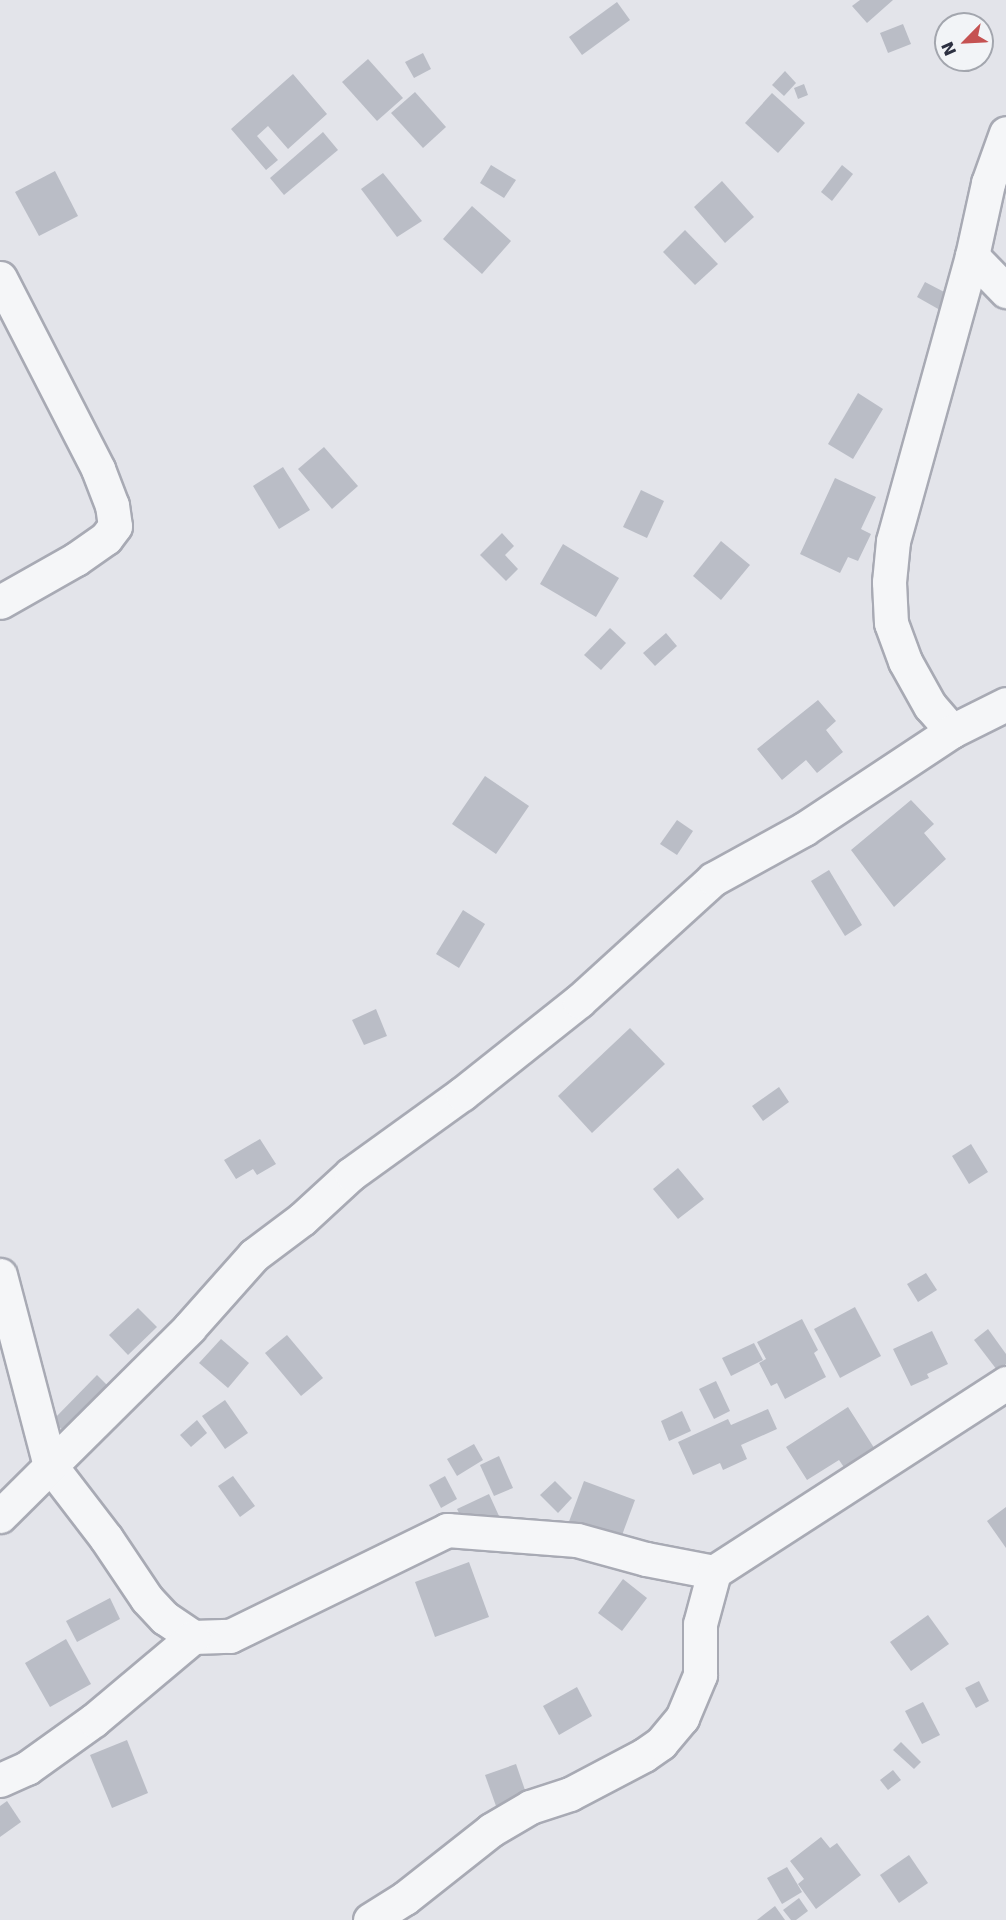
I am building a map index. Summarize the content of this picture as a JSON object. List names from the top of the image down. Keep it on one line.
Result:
{"north":"bottom left"}
